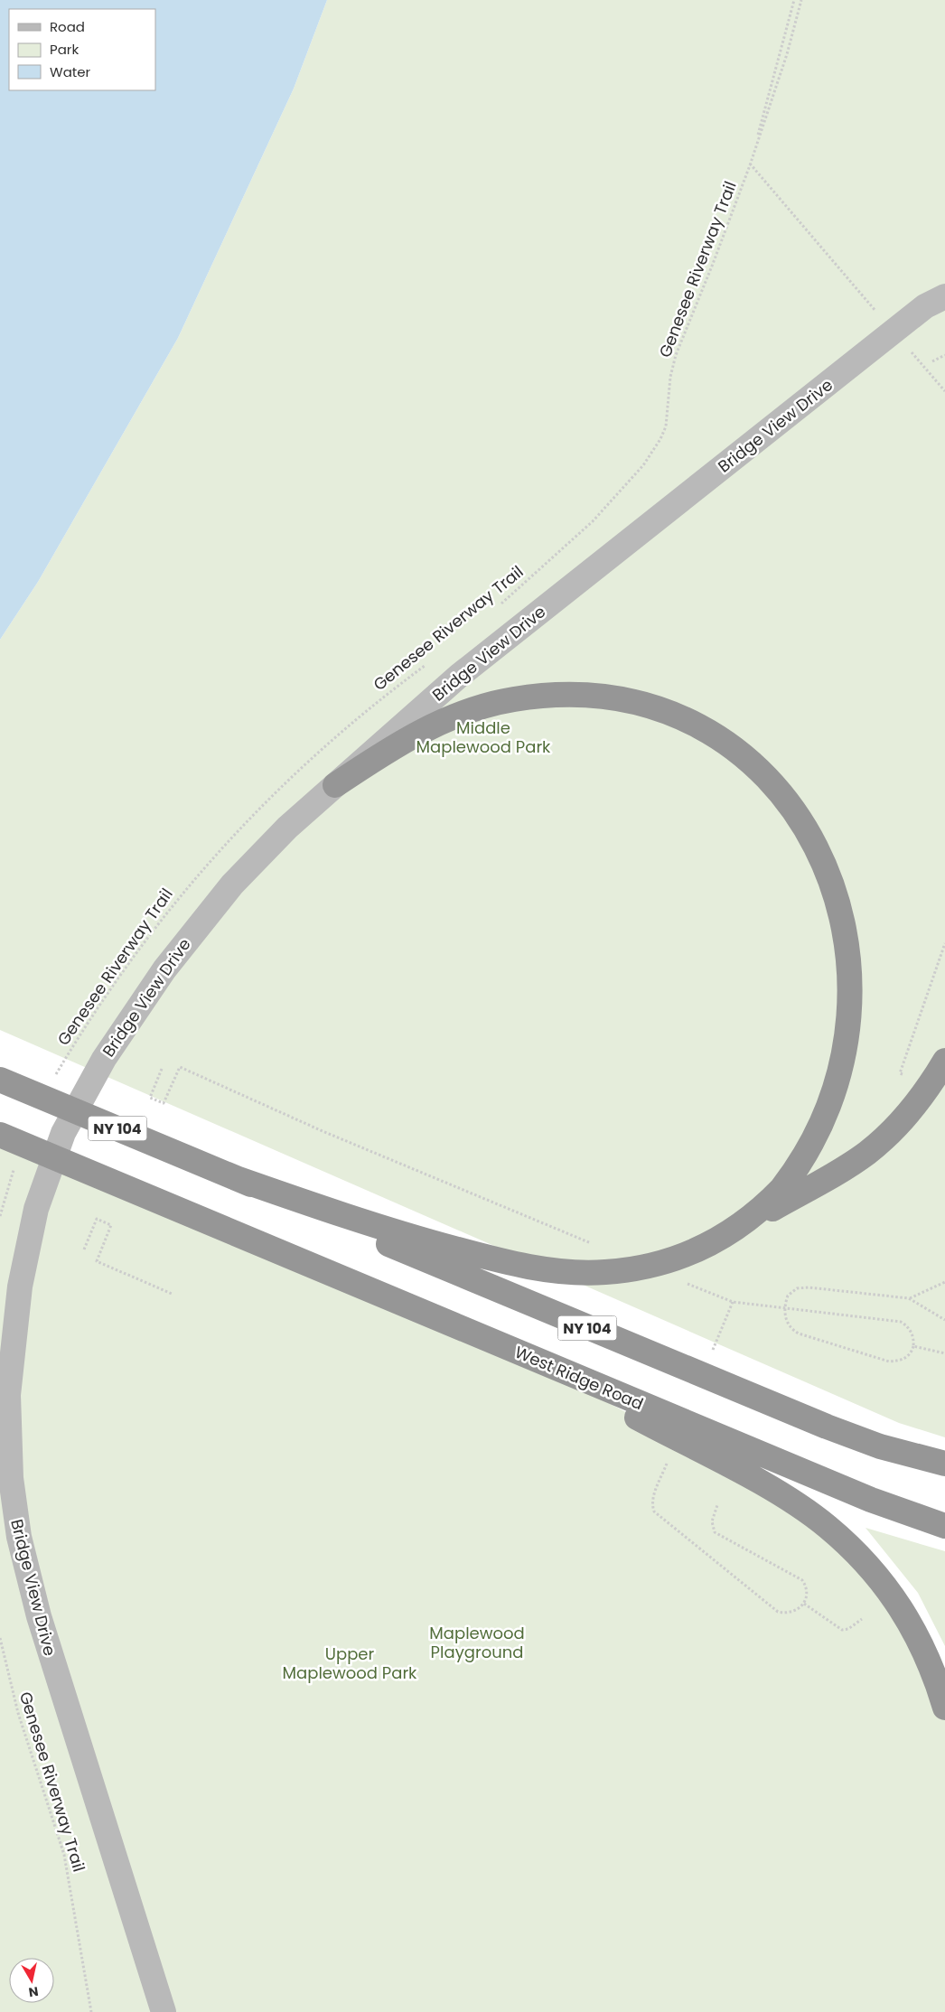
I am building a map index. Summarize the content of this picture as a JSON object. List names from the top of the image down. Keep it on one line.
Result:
{"streets":{"highway":["NY 104","West Ridge Road"],"street":["Bridge View Drive"],"path":["Genesee Riverway Trail"]},"parks":["Middle Maplewood Park","Maplewood Playground","Upper Maplewood Park"],"legend":["Road","Park","Water"],"north":"bottom"}
